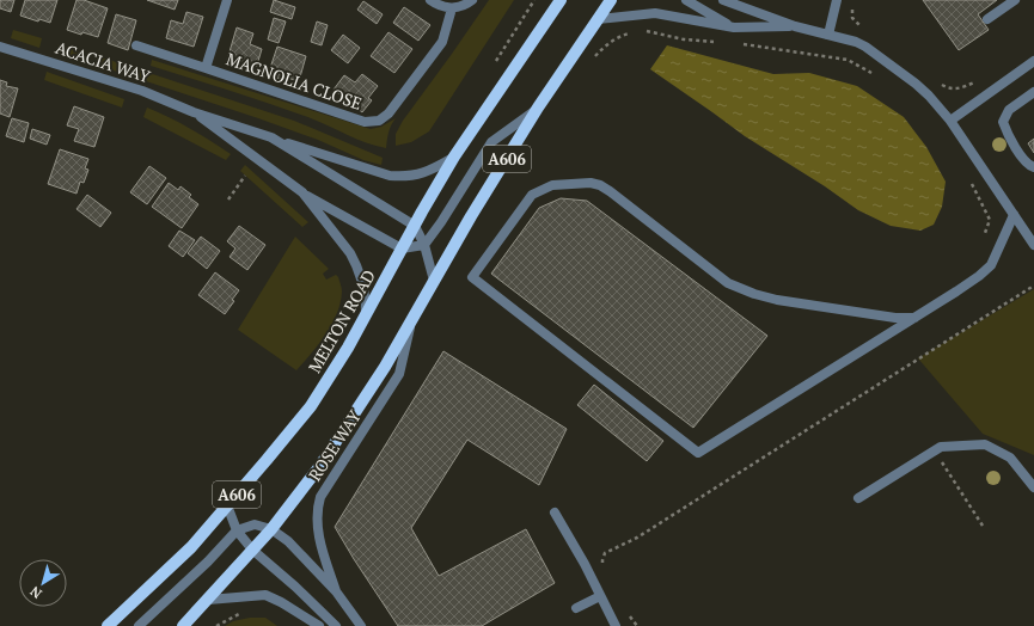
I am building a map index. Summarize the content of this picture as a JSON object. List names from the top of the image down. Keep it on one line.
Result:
{"streets":{"main road":["A606","MELTON ROAD"],"street":["ACACIA WAY","MAGNOLIA CLOSE","ROSE WAY"]},"crossings":[["A606","ROSE WAY"]],"north":"bottom left"}
